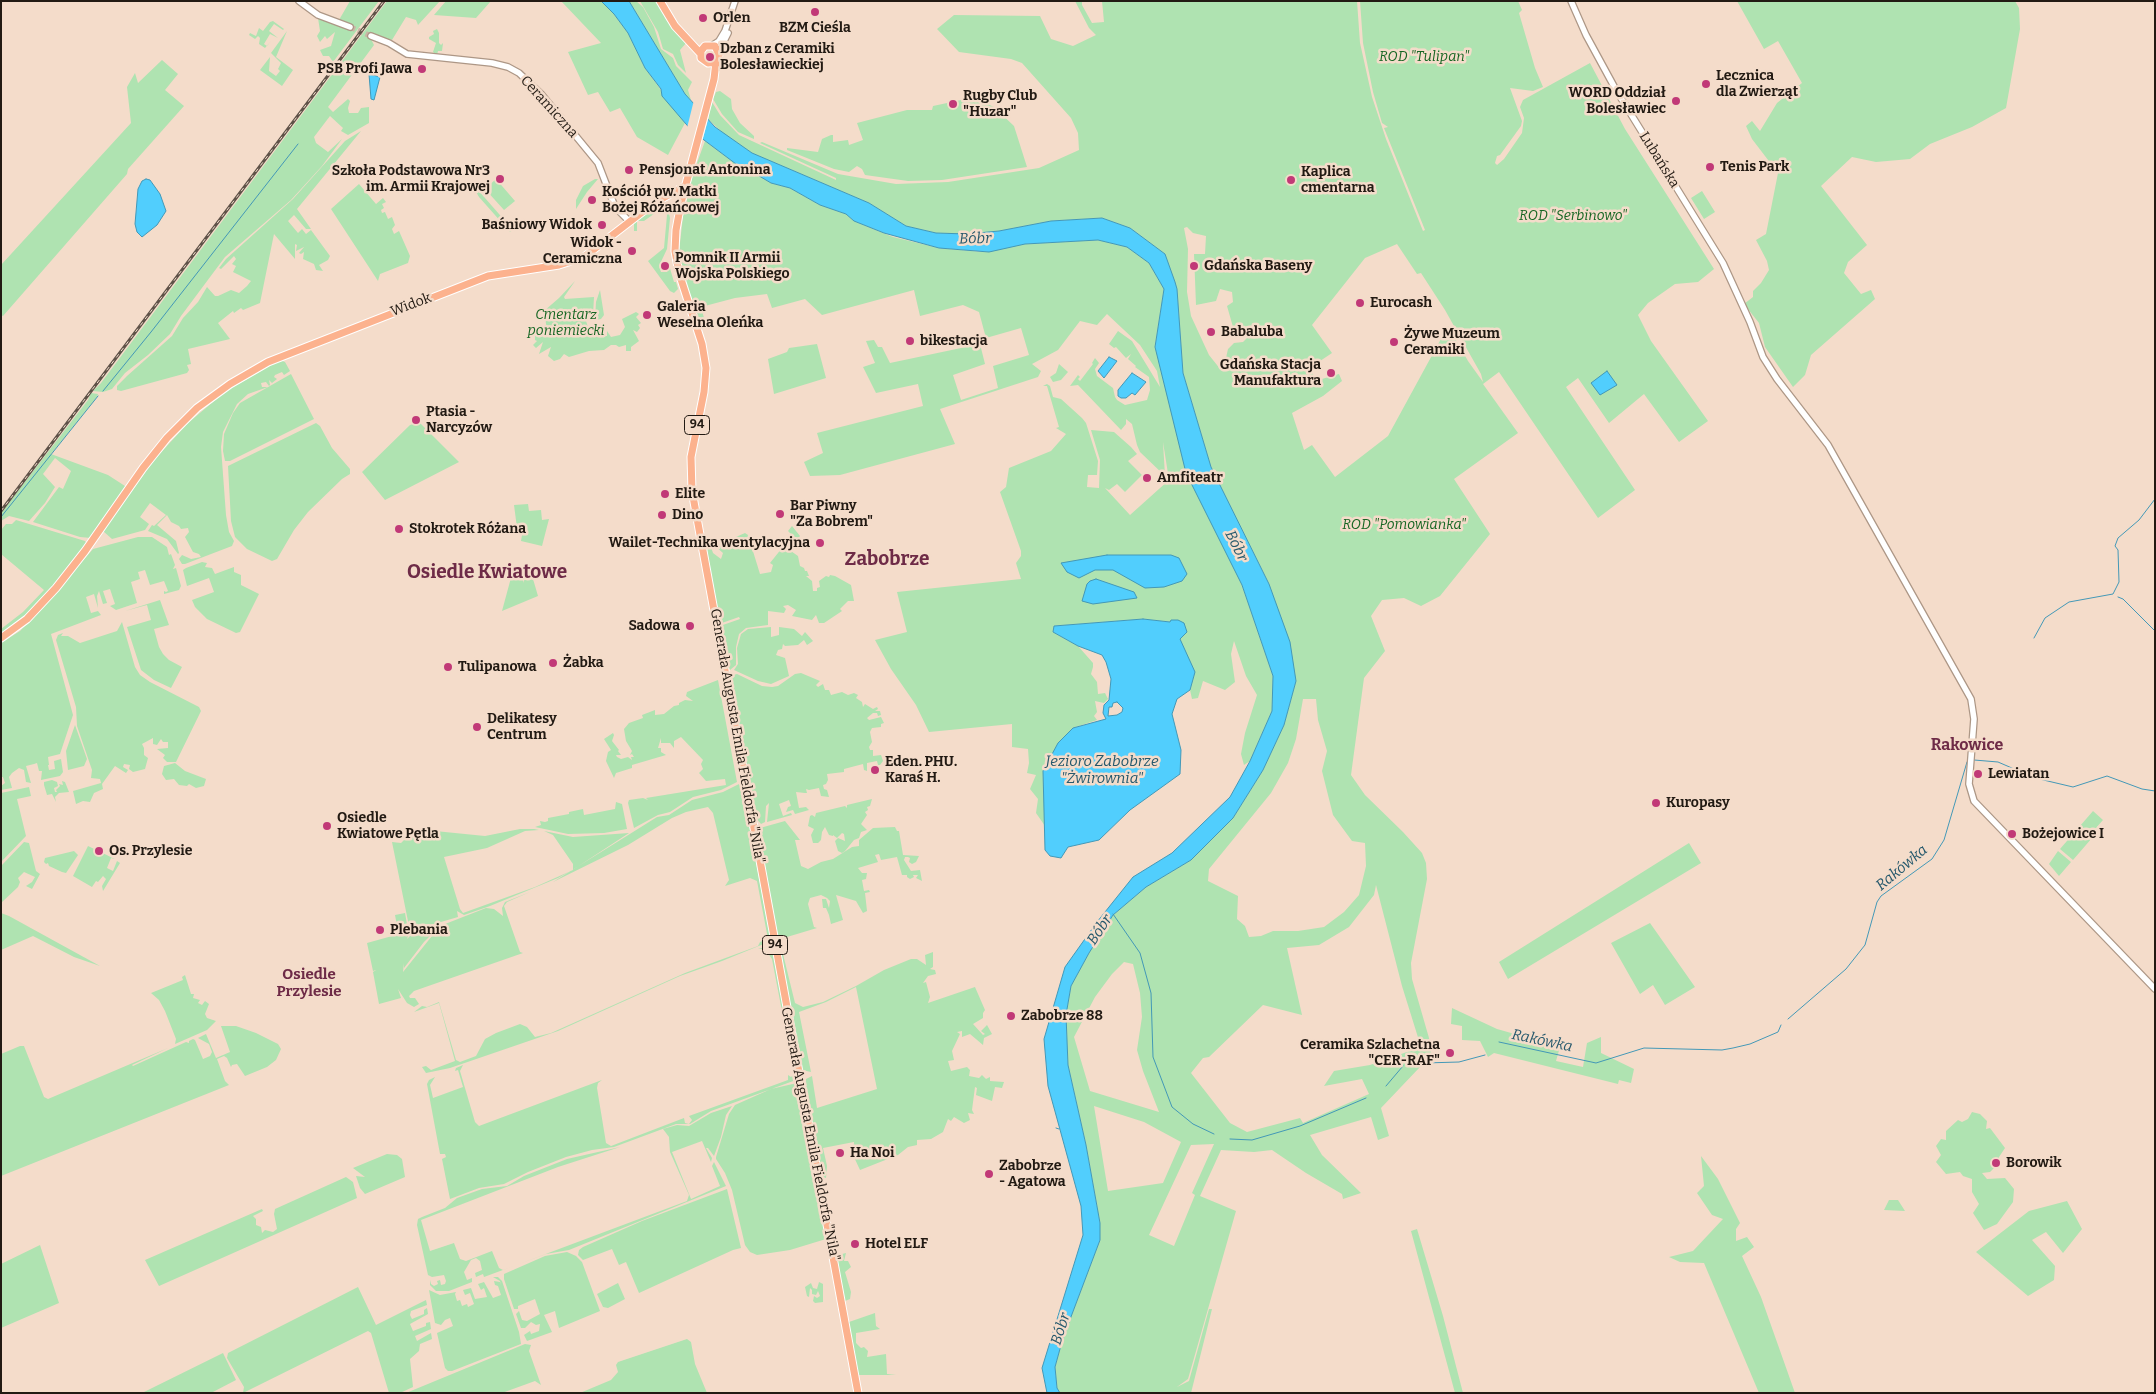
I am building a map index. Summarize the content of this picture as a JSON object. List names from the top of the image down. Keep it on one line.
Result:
{"streets":{"main road":["Widok","94","Generała Augusta Emila Fieldorfa \"Nila\""],"street":["Ceramiczna","Lubańska"]},"crossings":[["Ceramiczna","Widok"],["Widok","Generała Augusta Emila Fieldorfa \"Nila\""],["94","Generała Augusta Emila Fieldorfa \"Nila\""]],"districts":["Zabobrze","Osiedle Kwiatowe","Rakowice","Osiedle Przylesie"],"water":["Bóbr","Jezioro Zabobrze \"Żwirownia\"","Rakówka"],"parks":["ROD \"Tulipan\"","ROD \"Serbinowo\"","Cmentarz poniemiecki","ROD \"Pomowianka\""],"places":["BZM Cieśla","Orlen","Dzban z Ceramiki Bolesławieckiej","PSB Profi Jawa","Lecznica dla Zwierząt","WORD Oddział Bolesławiec","Rugby Club \"Huzar\"","Tenis Park","Pensjonat Antonina","Szkoła Podstawowa Nr3 im. Armii Krajowej","Kaplica cmentarna","Kościół pw. Matki Bożej Różańcowej","Baśniowy Widok","Widok - Ceramiczna","Pomnik II Armii Wojska Polskiego","Gdańska Baseny","Eurocash","Galeria Weselna Oleńka","Babaluba","bikestacja","Żywe Muzeum Ceramiki","Gdańska Stacja Manufaktura","Ptasia - Narcyzów","Amfiteatr","Elite","Bar Piwny \"Za Bobrem\"","Dino","Stokrotek Różana","Wailet-Technika wentylacyjna","Sadowa","Żabka","Tulipanowa","Delikatesy Centrum","Eden. PHU. Karaś H.","Lewiatan","Kuropasy","Osiedle Kwiatowe Pętla","Bożejowice I","Os. Przylesie","Plebania","Zabobrze 88","Ceramika Szlachetna \"CER-RAF\"","Ha Noi","Borowik","Zabobrze - Agatowa","Hotel ELF"]}
